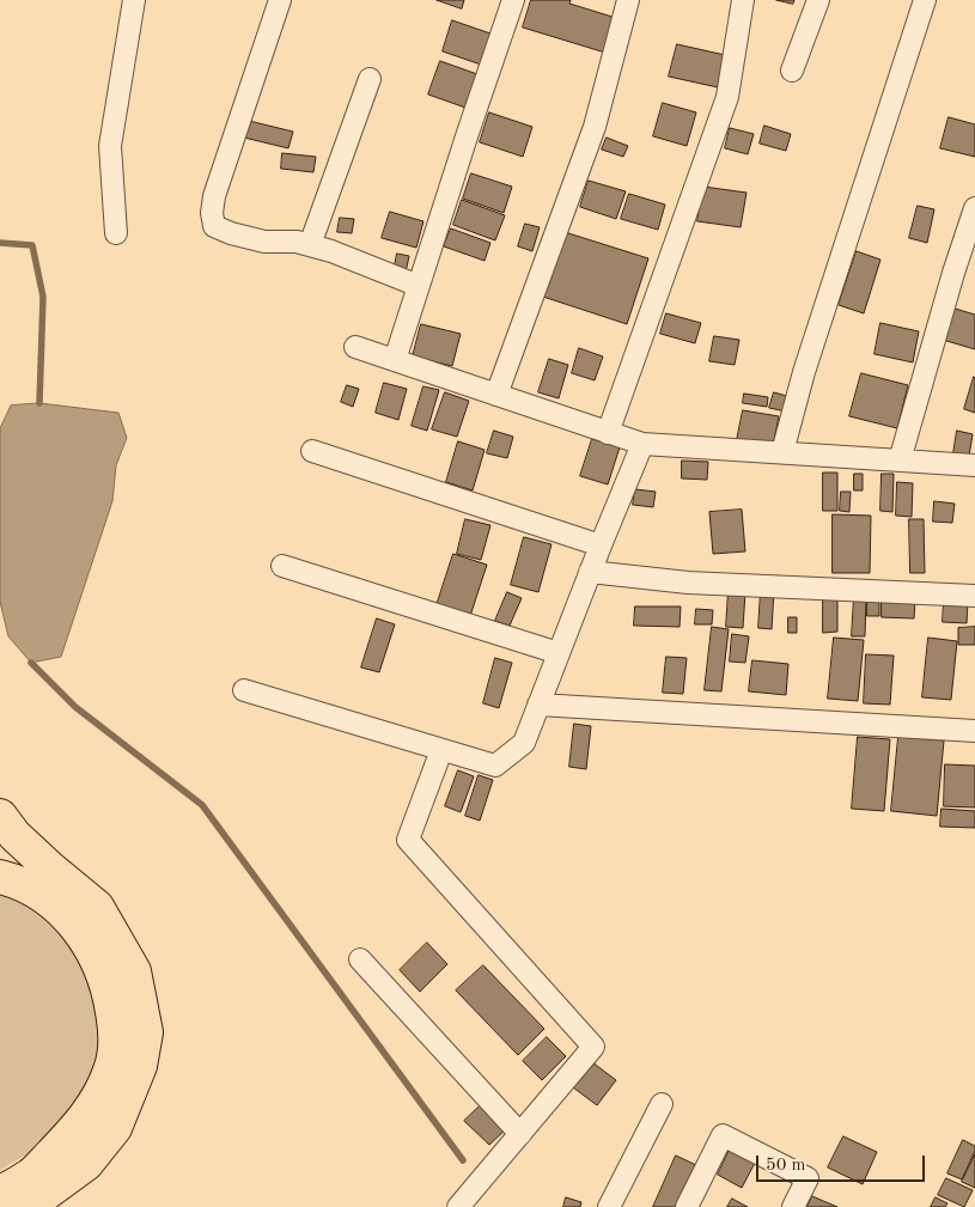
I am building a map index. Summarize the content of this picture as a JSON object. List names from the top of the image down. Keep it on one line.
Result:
{"scale_bar":"50 m"}
